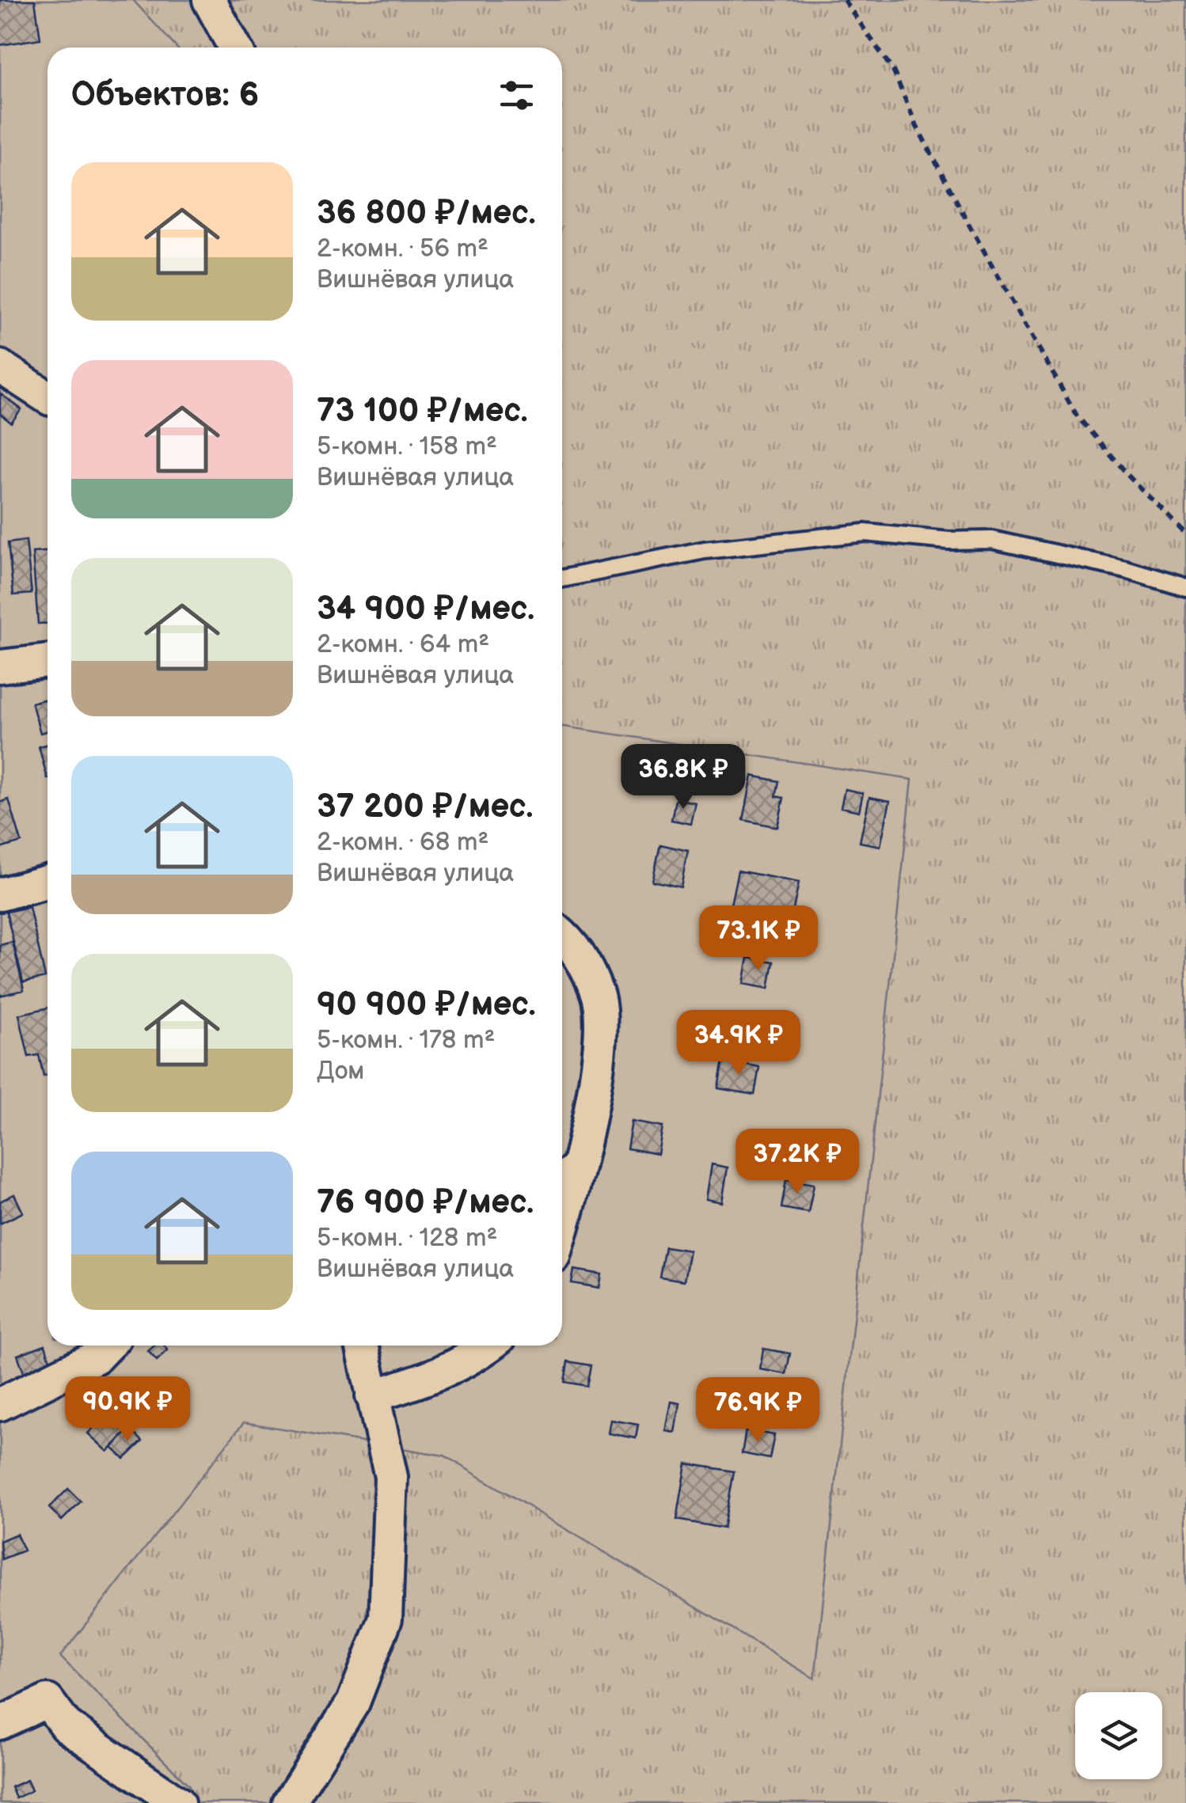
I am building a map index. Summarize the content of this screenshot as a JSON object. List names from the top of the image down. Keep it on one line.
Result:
{"page":{"heading":"Объектов: 6","list":[{"name":"36 800 ₽/мес.","note":"2-комн. · 56 m² · Вишнёвая улица"},{"name":"73 100 ₽/мес.","note":"5-комн. · 158 m² · Вишнёвая улица"},{"name":"34 900 ₽/мес.","note":"2-комн. · 64 m² · Вишнёвая улица"},{"name":"37 200 ₽/мес.","note":"2-комн. · 68 m² · Вишнёвая улица"},{"name":"90 900 ₽/мес.","note":"5-комн. · 178 m² · Дом"},{"name":"76 900 ₽/мес.","note":"5-комн. · 128 m² · Вишнёвая улица"}],"price":["36.8K ₽","73.1K ₽","34.9K ₽","37.2K ₽","90.9K ₽","76.9K ₽"]}}
